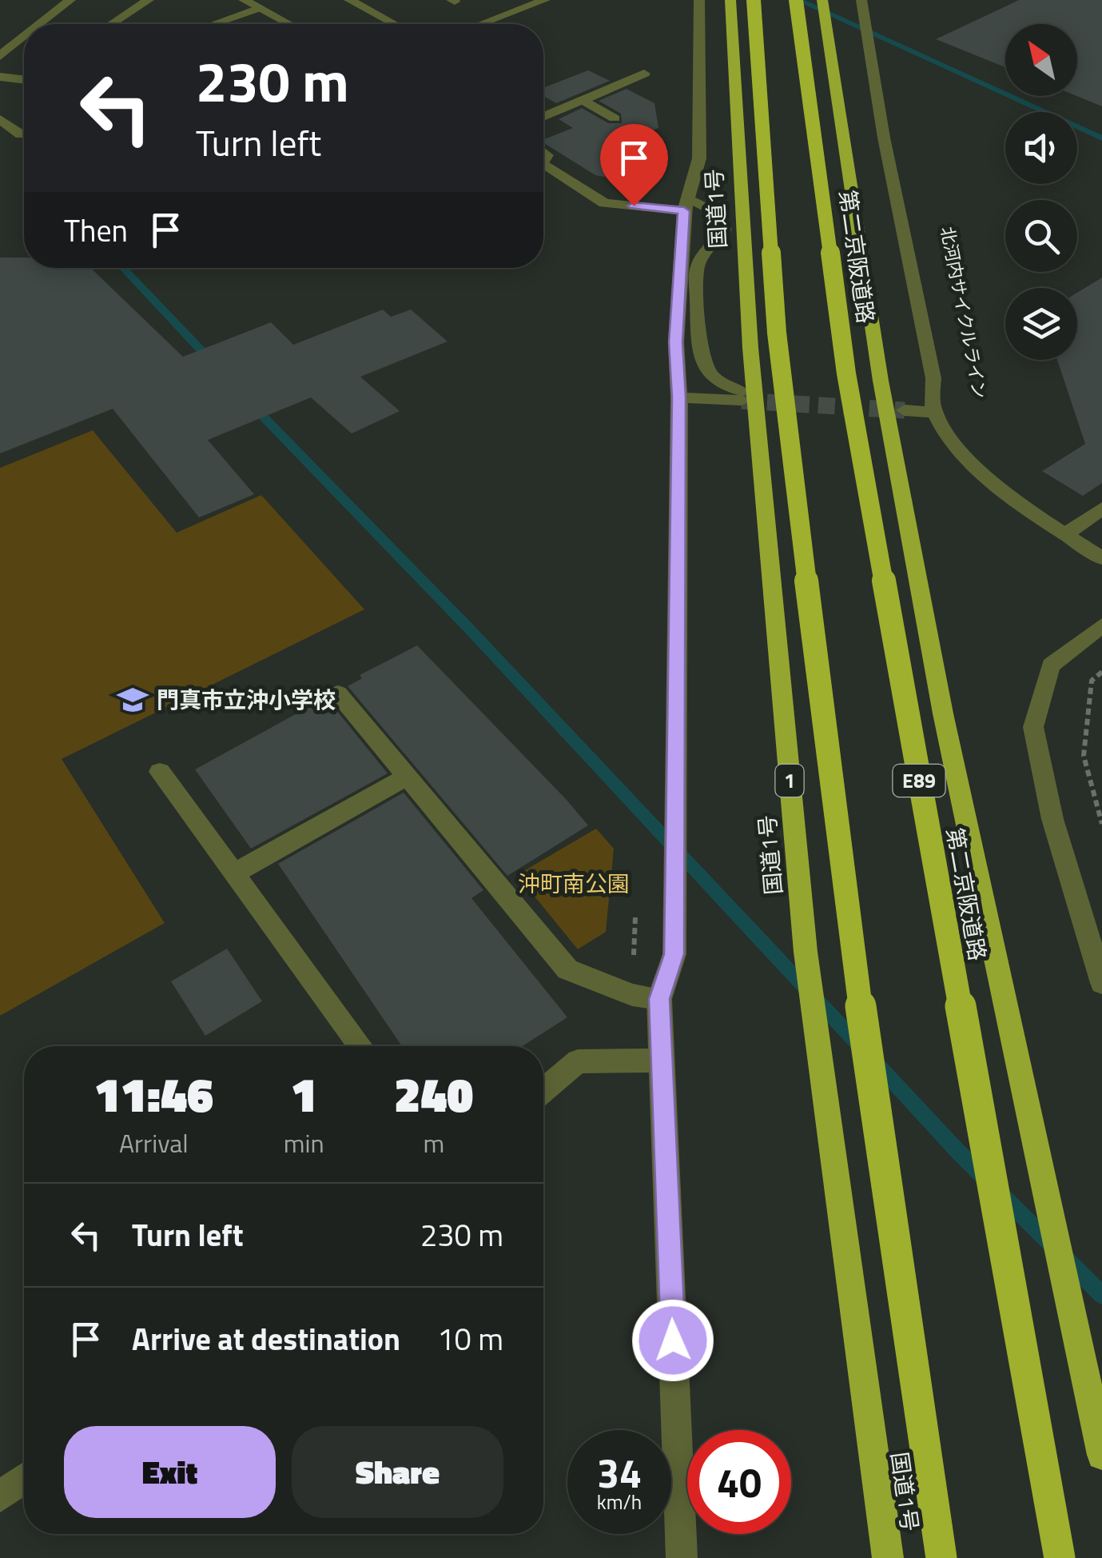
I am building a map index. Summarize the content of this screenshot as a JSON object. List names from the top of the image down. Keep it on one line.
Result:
{"streets":{"highway":["国道1号","第二京阪道路","1","E89"]},"parks":["沖町南公園"],"places":{"school or university":["門真市立沖小学校"]},"north":"top left","page":{"turn":["230 m","Turn left"],"then":"Then","eta":["11:46","Arrival","1","min","240","m"],"list":[{"name":"Turn left","value":"230 m"},{"name":"Arrive at destination","value":"10 m"}],"buttons":["Exit","Share"],"speed":"34 km/h","limit":"40"}}
